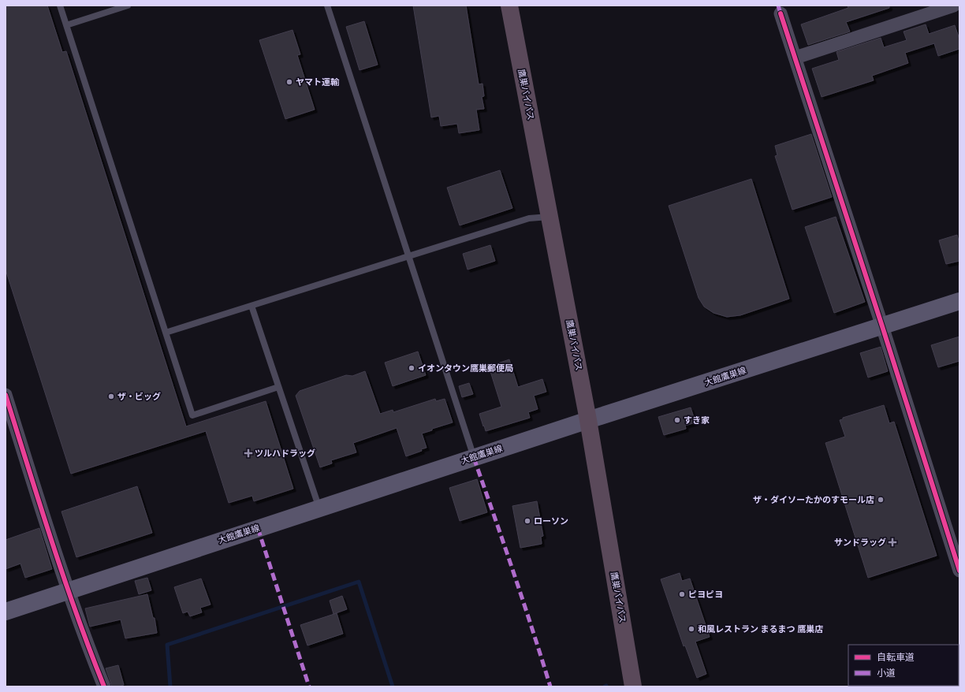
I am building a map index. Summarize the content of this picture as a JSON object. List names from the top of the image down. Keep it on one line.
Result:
{"streets":{"highway":["鷹巣バイパス"],"main road":["大館鷹巣線"]},"crossings":[["鷹巣バイパス","大館鷹巣線"]],"places":{"other":["ヤマト運輸","イオンタウン鷹巣郵便局","ザ・ビッグ","すき家","ザ・ダイソーたかのすモール店","ローソン","ピヨピヨ","和風レストラン まるまつ 鷹巣店"],"health":["ツルハドラッグ","サンドラッグ"]},"legend":["自転車道","小道"]}
